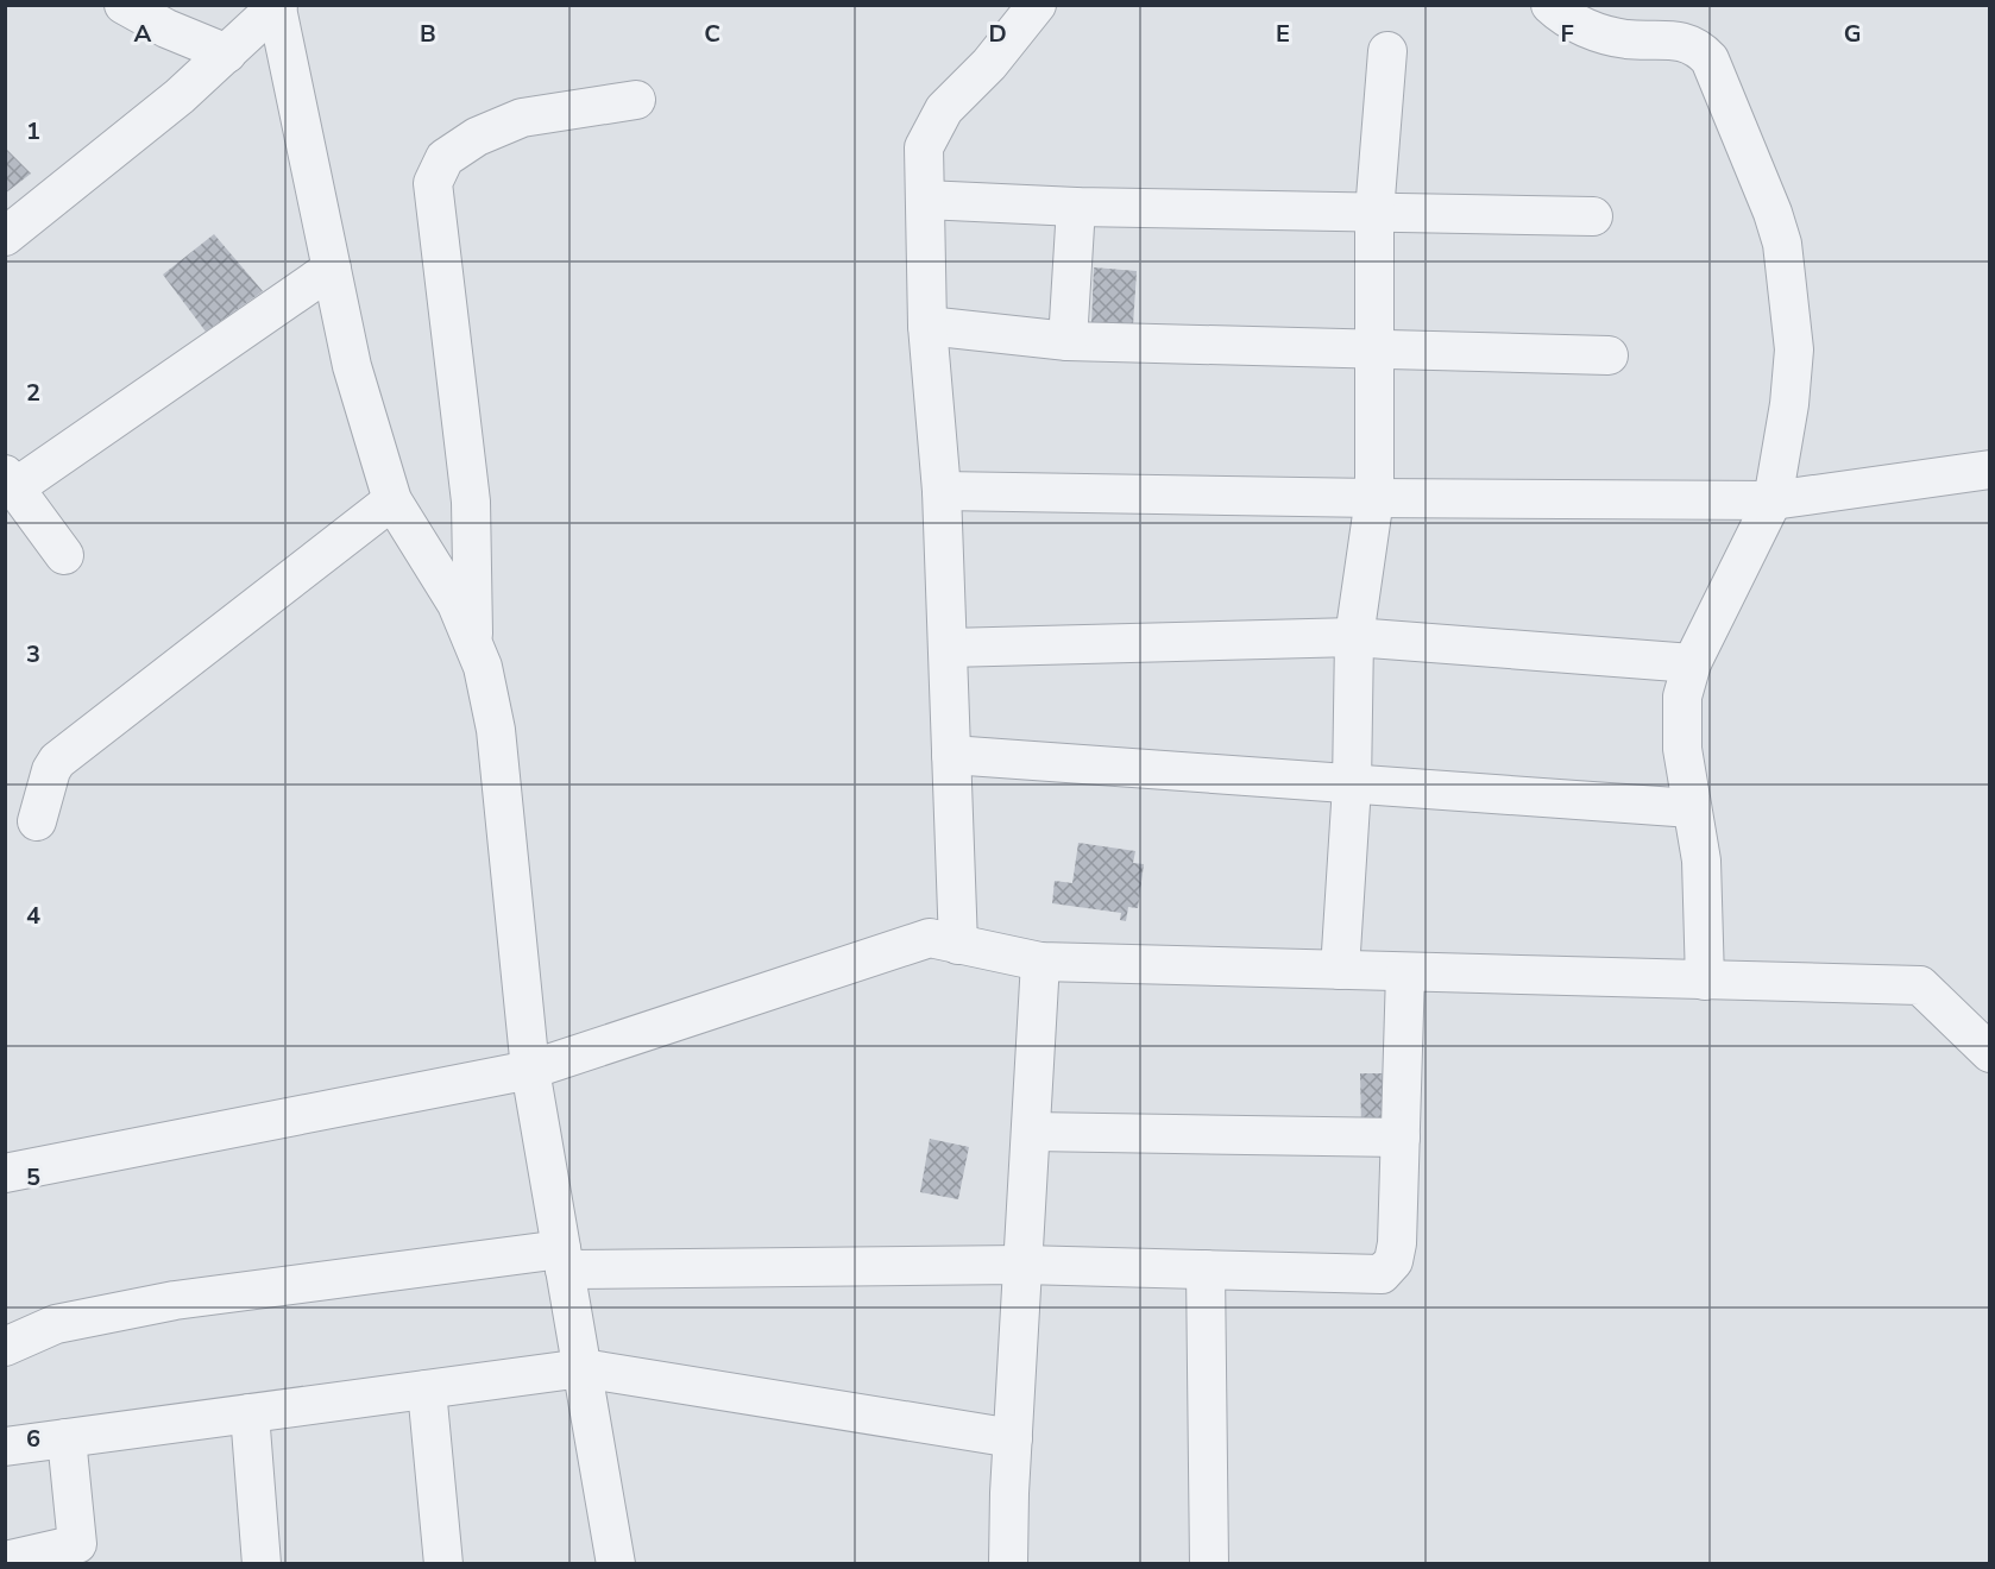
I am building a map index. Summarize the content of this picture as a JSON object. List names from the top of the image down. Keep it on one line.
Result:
{"grid":{"columns":["A","B","C","D","E","F","G"],"rows":["1","2","3","4","5","6"]}}
